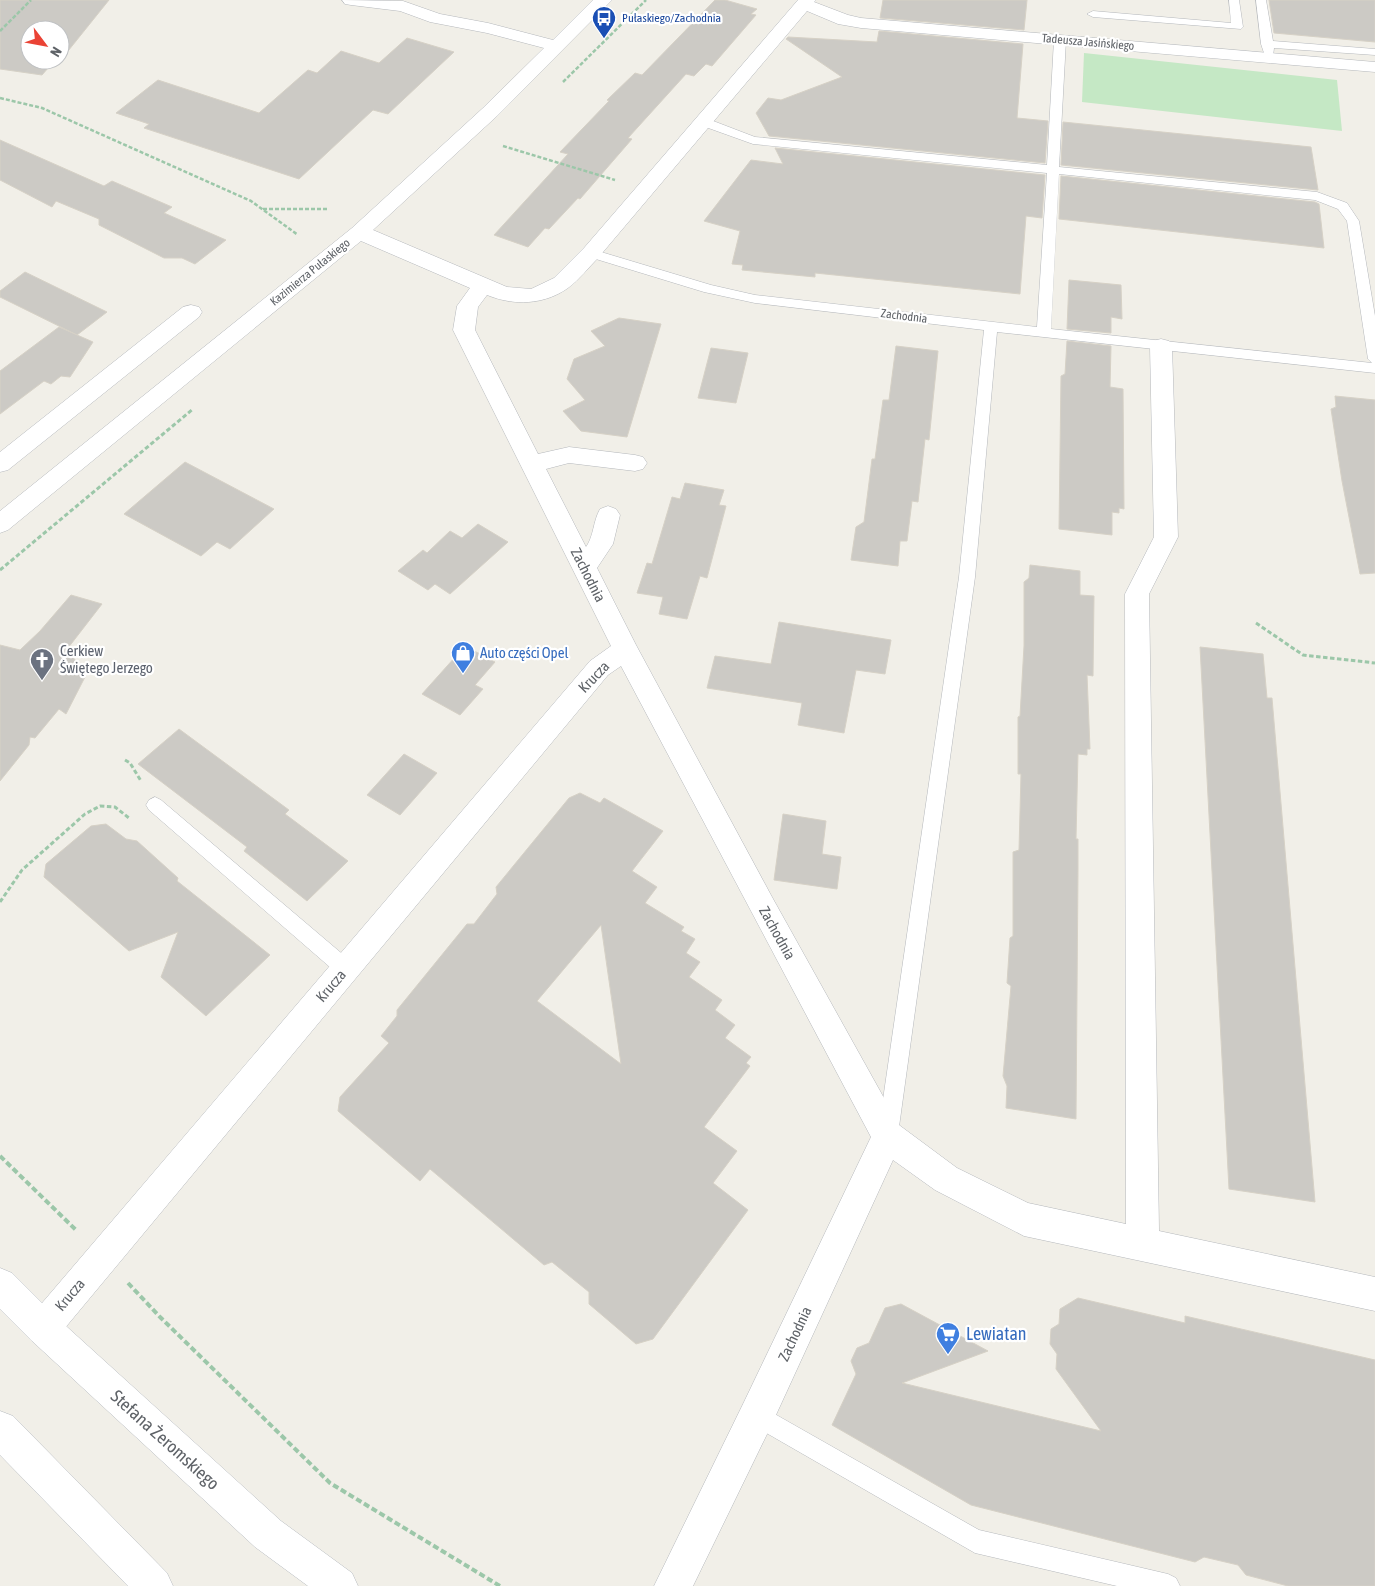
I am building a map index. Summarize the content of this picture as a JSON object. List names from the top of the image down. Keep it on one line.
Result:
{"streets":{"street":["Tadeusza Jasińskiego","Kazimierza Pułaskiego","Zachodnia","Krucza","Stefana Żeromskiego"]},"crossings":[["Zachodnia","Krucza"],["Krucza","Stefana Żeromskiego"]],"places":{"bus stop":["Pułaskiego/Zachodnia"],"shop":["Auto części Opel"],"church":["Cerkiew Świętego Jerzego"],"supermarket":["Lewiatan"]},"north":"bottom right"}
